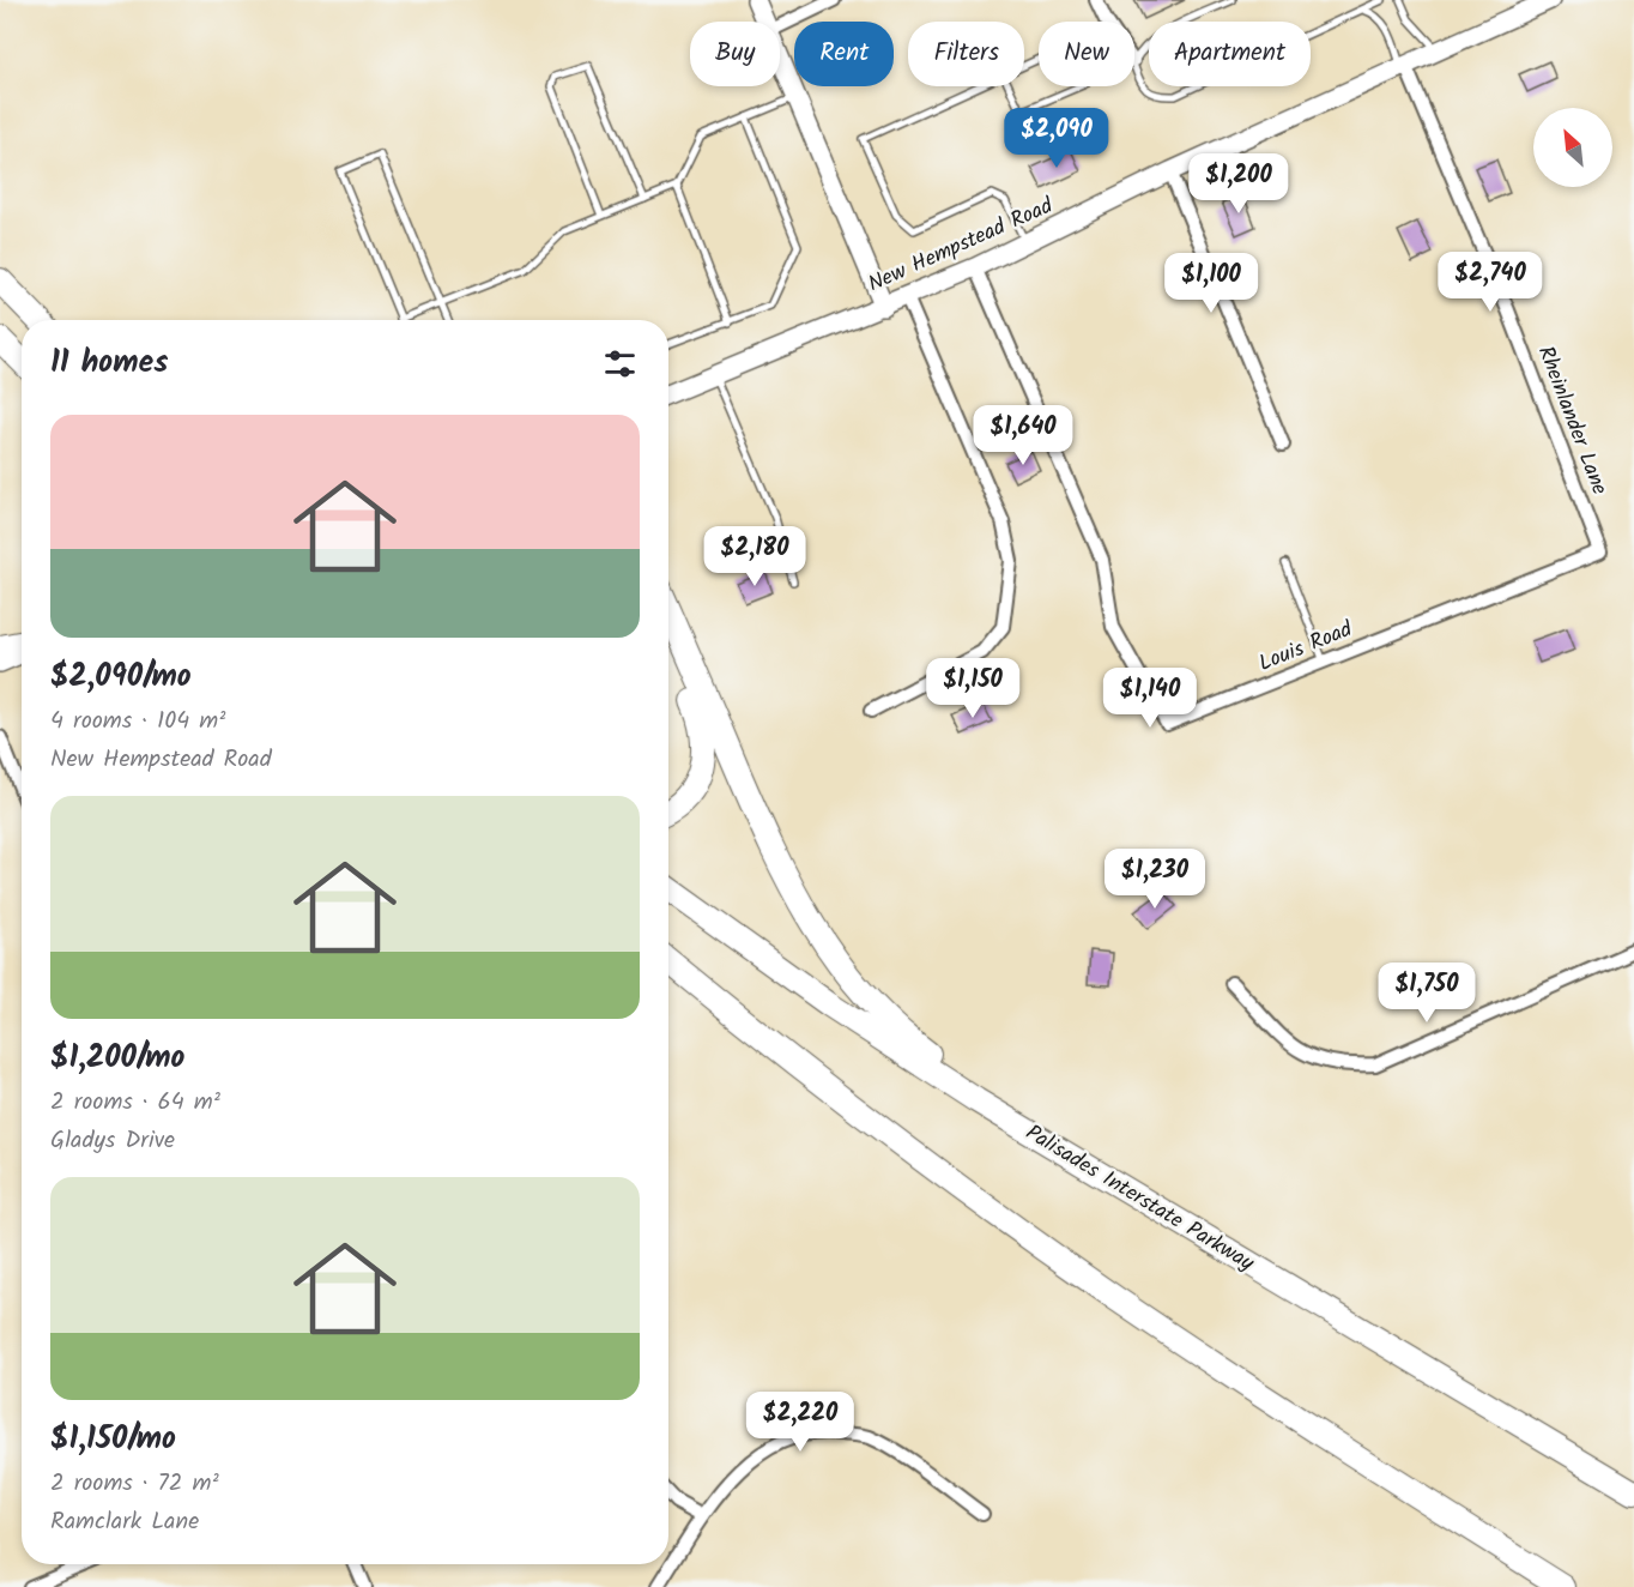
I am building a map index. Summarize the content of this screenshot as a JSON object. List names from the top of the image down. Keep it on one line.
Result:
{"streets":{"highway":["Palisades Interstate Parkway"],"street":["New Hempstead Road","Rheinlander Lane","Louis Road"]},"crossings":[["New Hempstead Road","Rheinlander Lane"],["New Hempstead Road","Louis Road"],["Rheinlander Lane","Louis Road"]],"north":"top left","page":{"chip":["Buy","Rent","Filters","New","Apartment"],"price":["$2,090","$1,200","$2,740","$1,100","$1,640","$2,180","$1,150","$1,140","$1,230","$1,750","$2,220"],"heading":"11 homes","list":[{"name":"$2,090/mo","note":"4 rooms · 104 m² · New Hempstead Road"},{"name":"$1,200/mo","note":"2 rooms · 64 m² · Gladys Drive"},{"name":"$1,150/mo","note":"2 rooms · 72 m² · Ramclark Lane"}]}}
